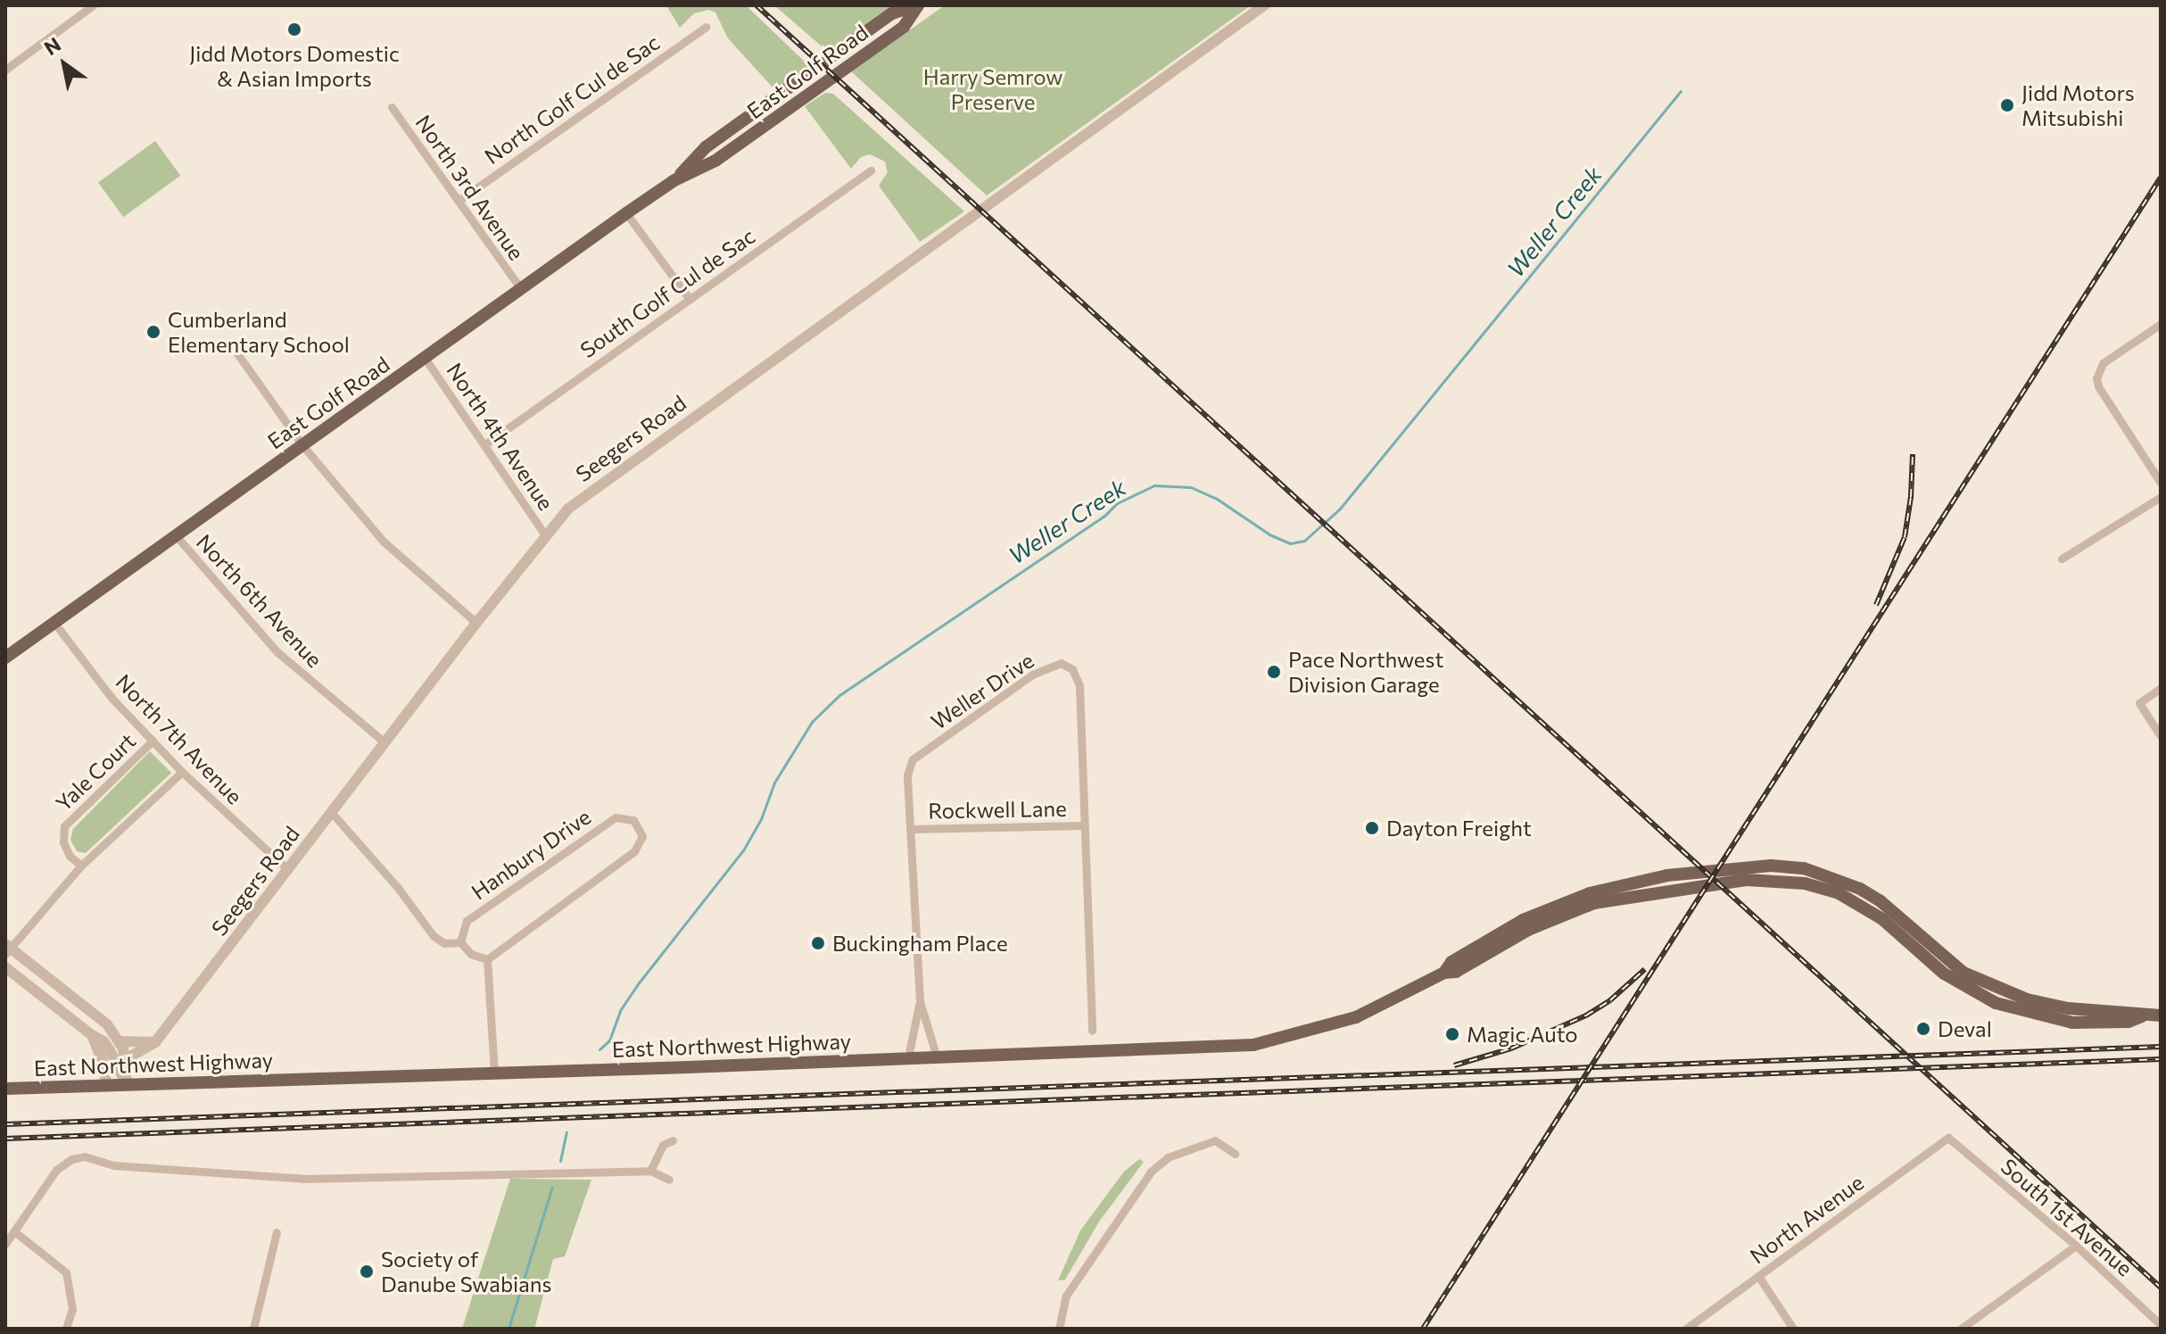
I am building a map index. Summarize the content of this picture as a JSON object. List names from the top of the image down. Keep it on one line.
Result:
{"streets":{"main road":["East Golf Road","East Northwest Highway"],"street":["North Golf Cul de Sac","North 3rd Avenue","South Golf Cul de Sac","North 4th Avenue","Seegers Road","North 6th Avenue","Weller Drive","North 7th Avenue","Yale Court","Rockwell Lane","Hanbury Drive","South 1st Avenue","North Avenue"]},"crossings":[["East Golf Road","North 3rd Avenue"],["East Golf Road","North 4th Avenue"],["East Golf Road","North 6th Avenue"],["East Golf Road","North 7th Avenue"],["North Golf Cul de Sac","North 3rd Avenue"],["South Golf Cul de Sac","North 4th Avenue"],["North 4th Avenue","Seegers Road"],["Seegers Road","North 6th Avenue"],["Seegers Road","North 7th Avenue"],["Weller Drive","Rockwell Lane"],["North 7th Avenue","Yale Court"],["South 1st Avenue","North Avenue"]],"water":["Weller Creek"],"parks":["Harry Semrow Preserve"],"places":["Jidd Motors Domestic & Asian Imports","Jidd Motors Mitsubishi","Cumberland Elementary School","Pace Northwest Division Garage","Dayton Freight","Buckingham Place","Deval","Magic Auto","Society of Danube Swabians"],"north":"top left"}
